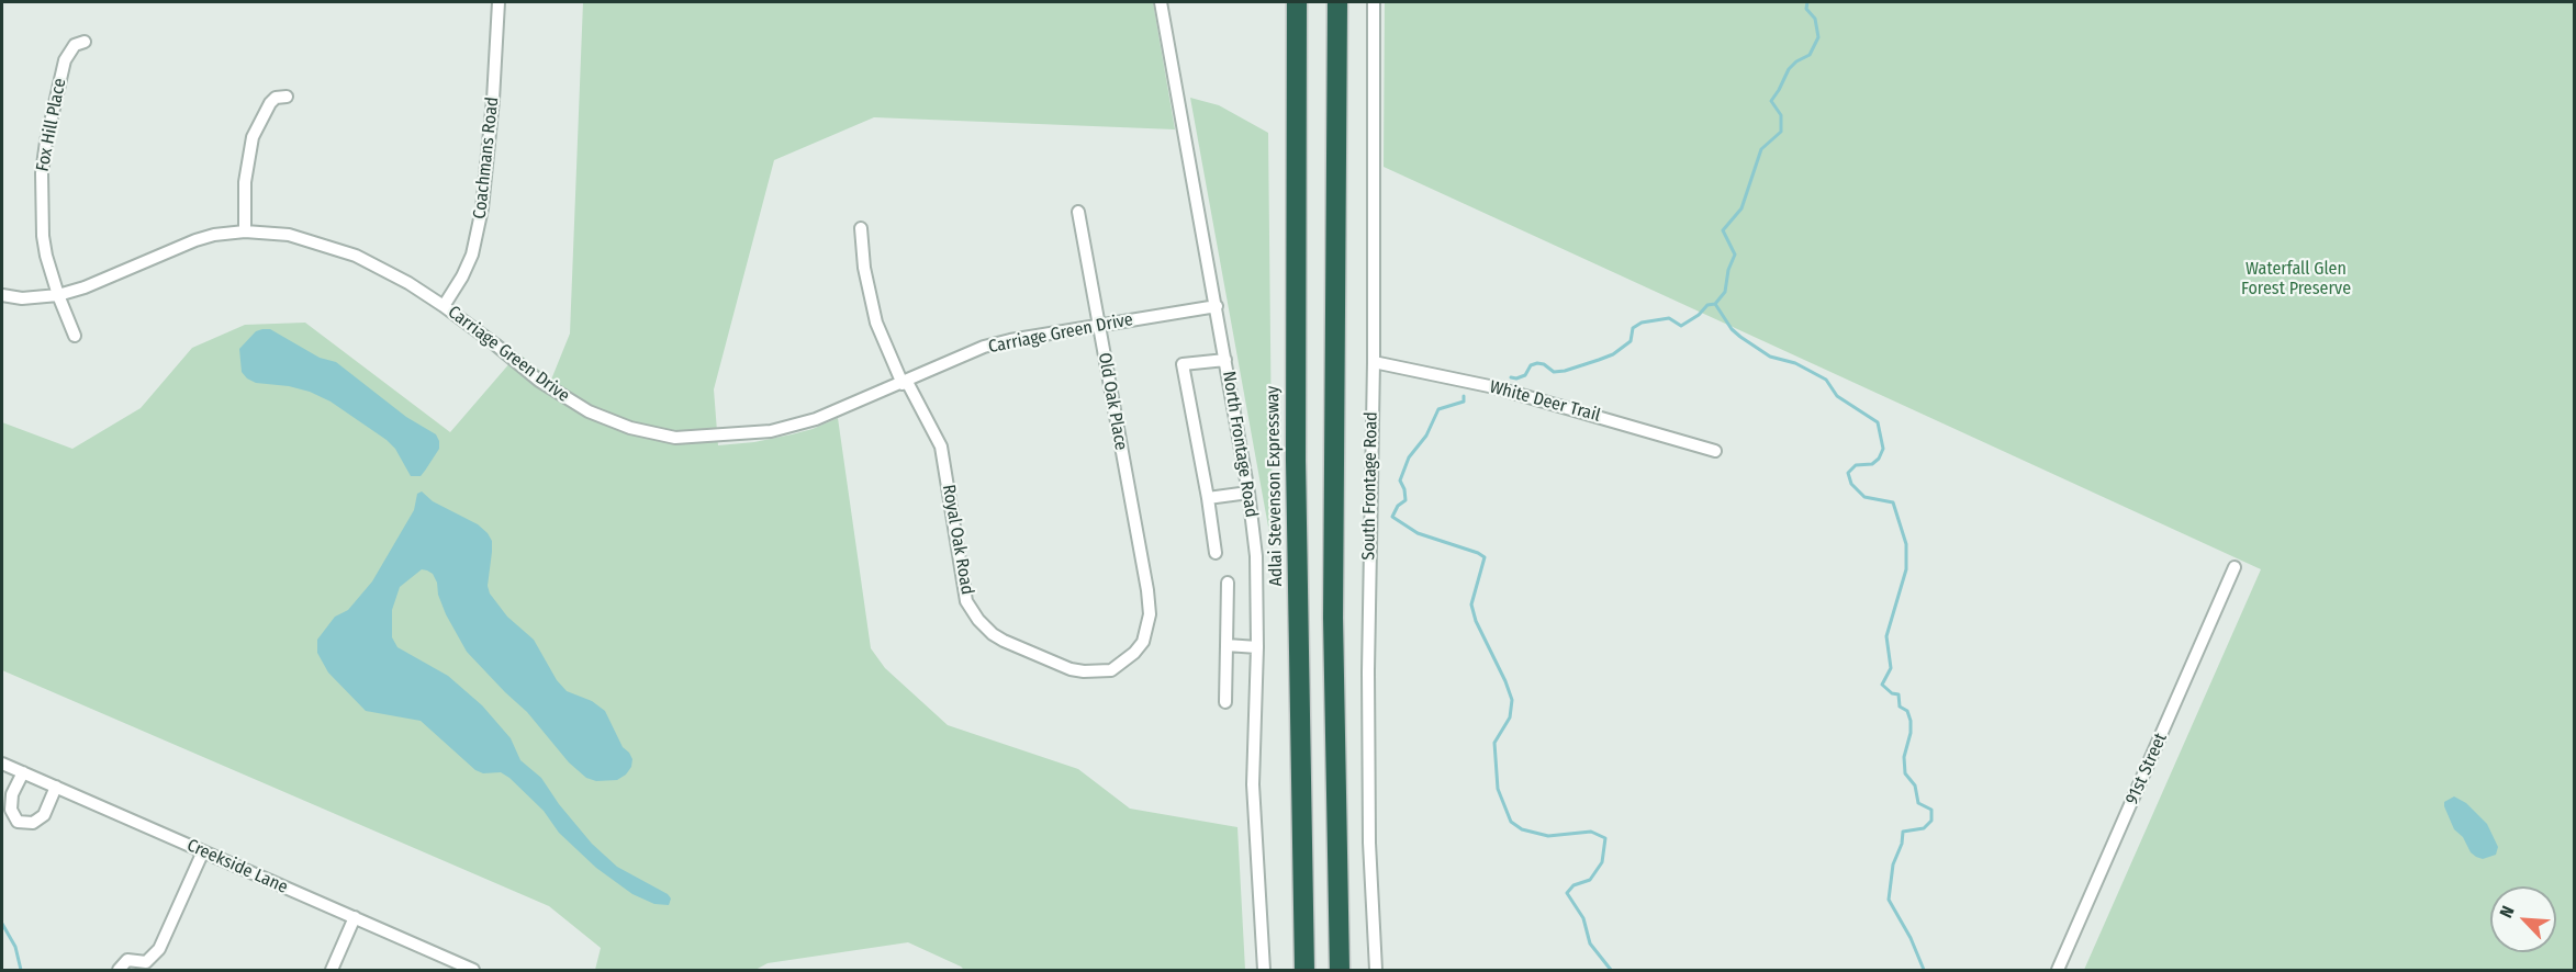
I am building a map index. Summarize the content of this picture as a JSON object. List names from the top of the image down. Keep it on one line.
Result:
{"streets":{"highway":["Adlai Stevenson Expressway"],"street":["Fox Hill Place","Coachmans Road","Carriage Green Drive","Old Oak Place","White Deer Trail","North Frontage Road","South Frontage Road","Royal Oak Road","91st Street","Creekside Lane"]},"crossings":[["Fox Hill Place","Carriage Green Drive"],["Coachmans Road","Carriage Green Drive"],["Carriage Green Drive","Old Oak Place"],["Carriage Green Drive","North Frontage Road"],["Carriage Green Drive","Royal Oak Road"],["Old Oak Place","Royal Oak Road"],["White Deer Trail","South Frontage Road"]],"parks":["Waterfall Glen Forest Preserve"],"north":"top left"}
